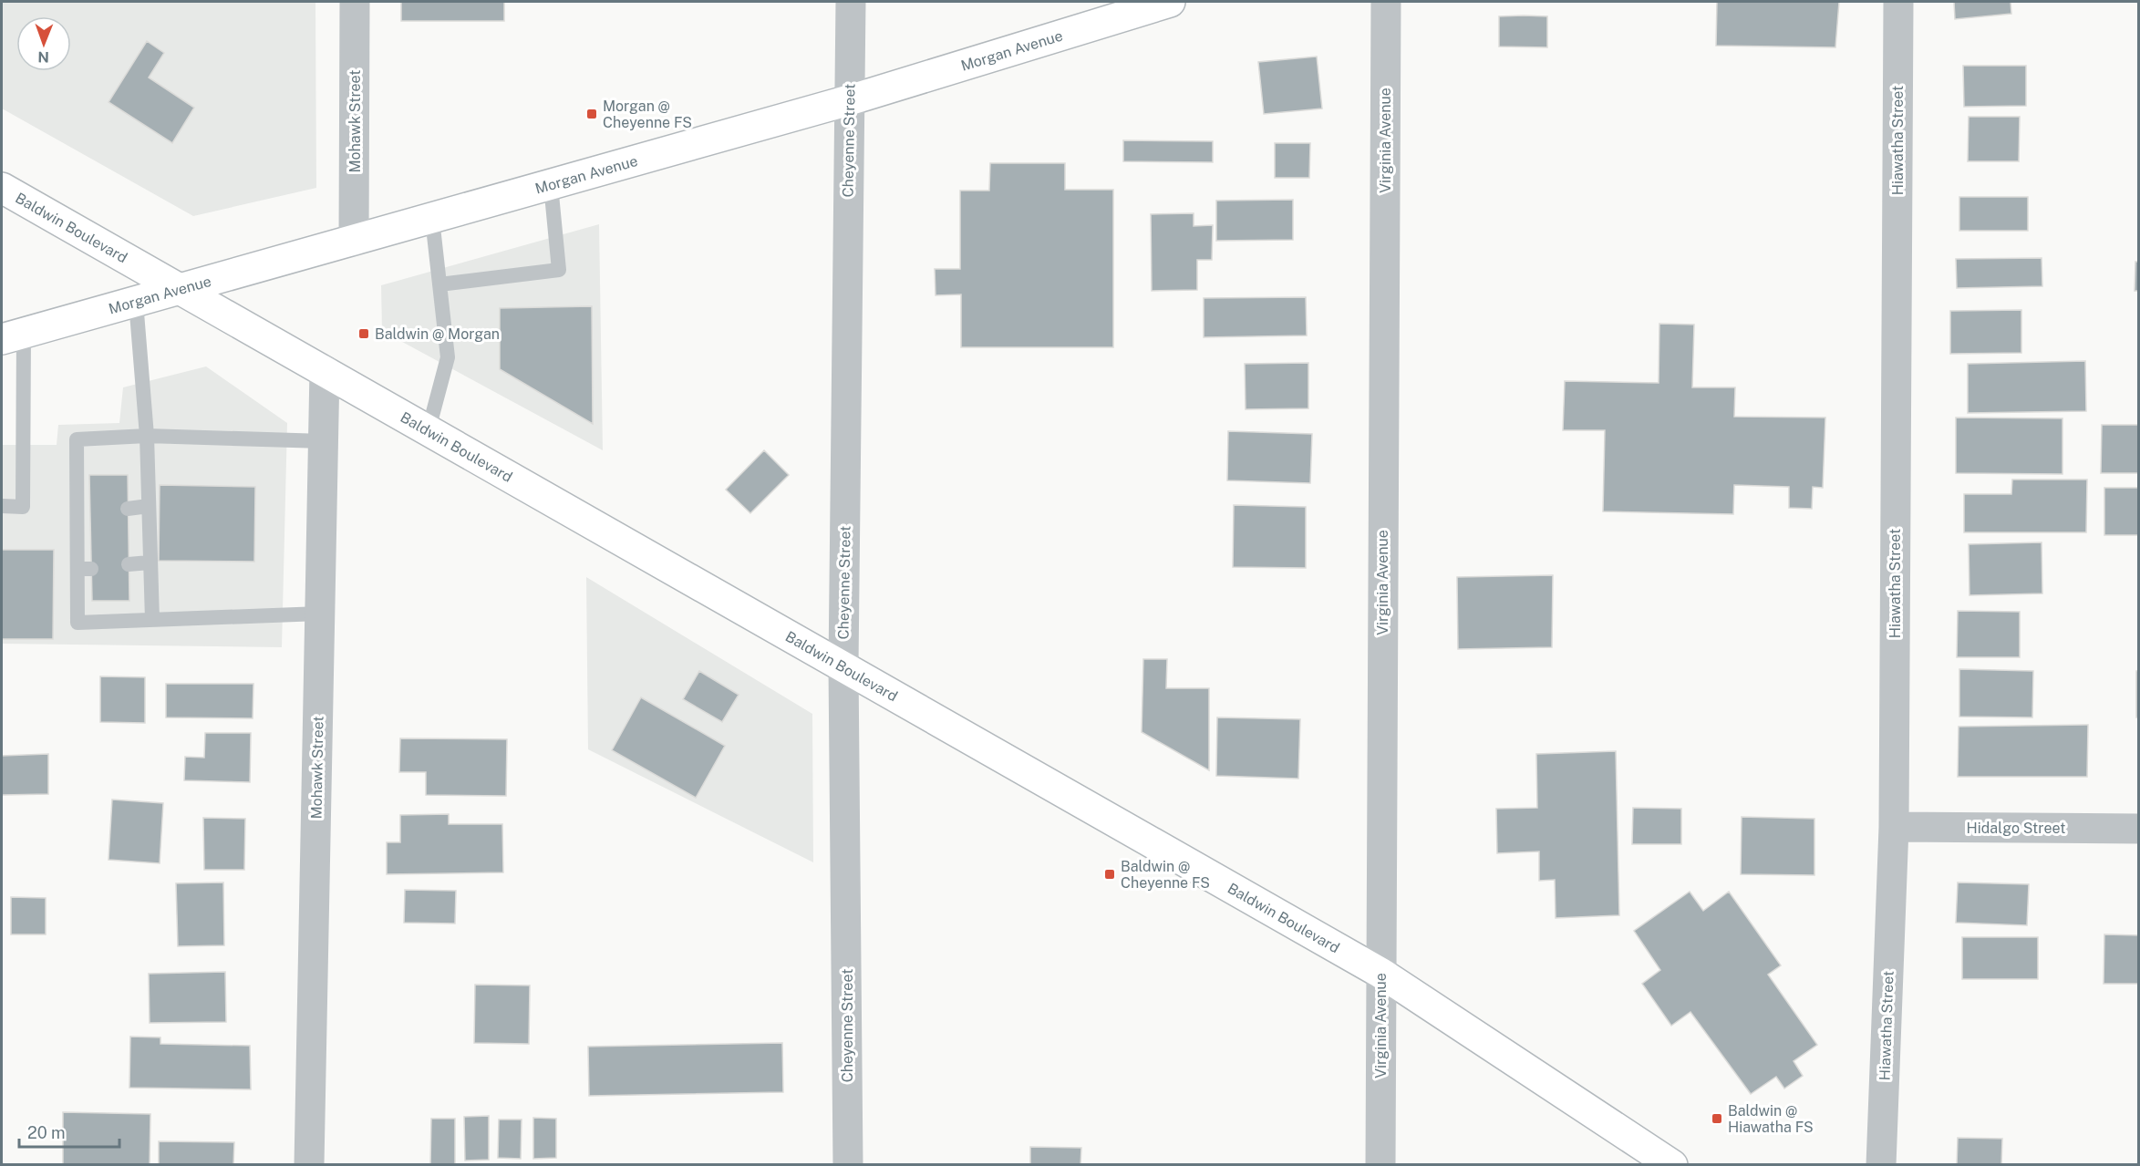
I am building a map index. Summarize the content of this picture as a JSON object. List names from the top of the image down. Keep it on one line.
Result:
{"streets":{"main road":["Morgan Avenue","Baldwin Boulevard"],"street":["Mohawk Street","Cheyenne Street","Virginia Avenue","Hiawatha Street","Hidalgo Street"]},"crossings":[["Morgan Avenue","Mohawk Street"],["Morgan Avenue","Cheyenne Street"],["Morgan Avenue","Baldwin Boulevard"],["Mohawk Street","Baldwin Boulevard"],["Cheyenne Street","Baldwin Boulevard"],["Virginia Avenue","Baldwin Boulevard"],["Hiawatha Street","Hidalgo Street"]],"places":{"transit":["Morgan @ Cheyenne FS","Baldwin @ Morgan","Baldwin @ Cheyenne FS","Baldwin @ Hiawatha FS"]},"scale_bar":"20 m","north":"bottom"}
